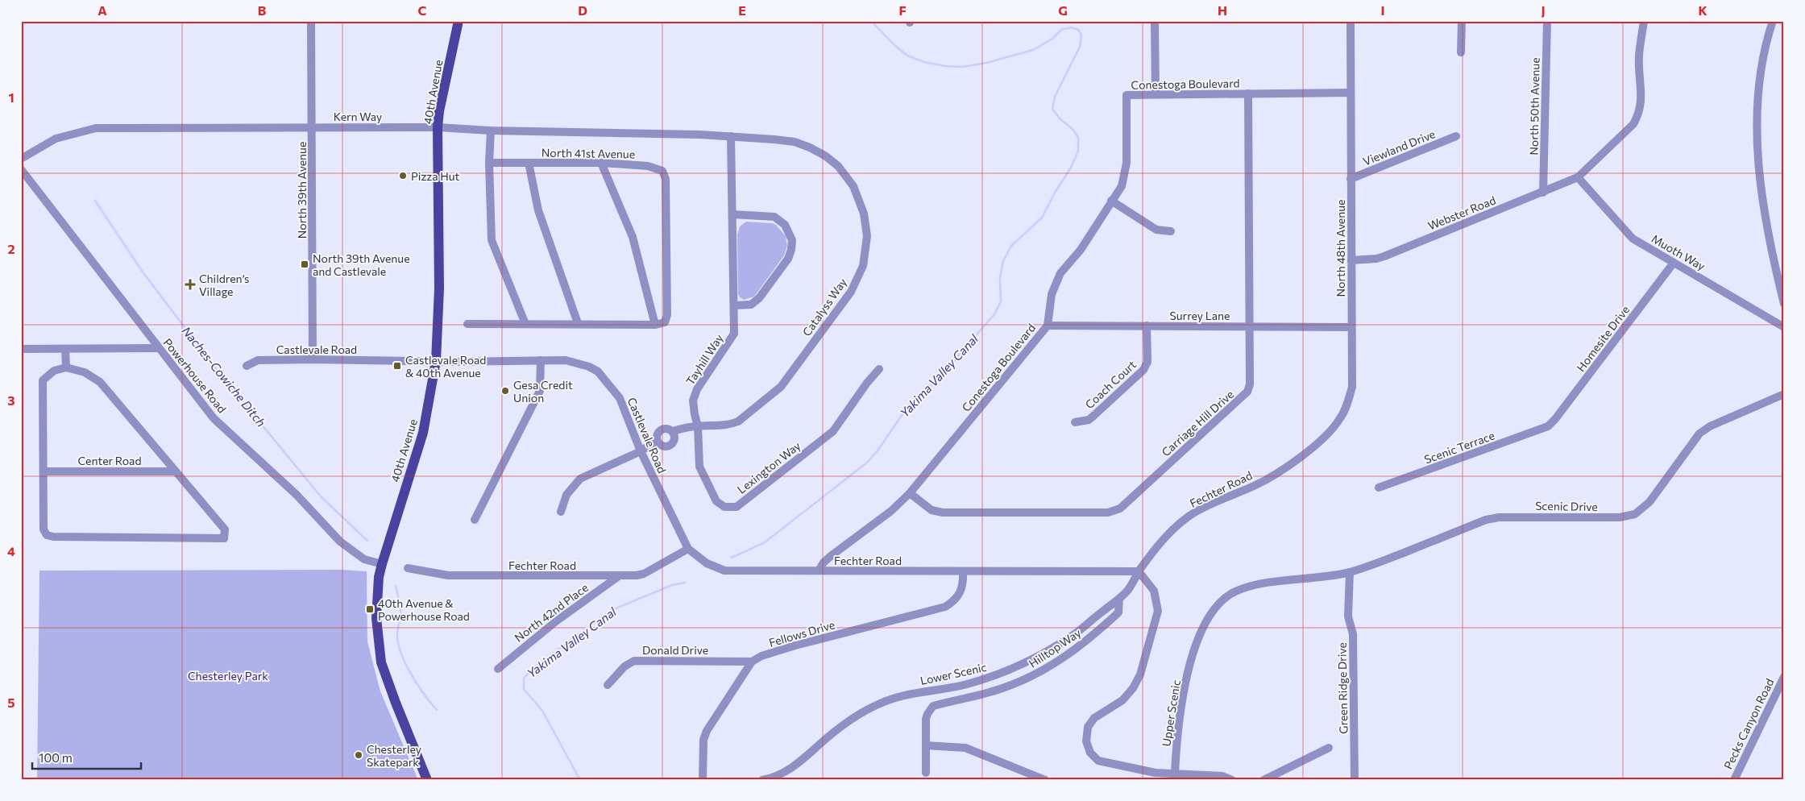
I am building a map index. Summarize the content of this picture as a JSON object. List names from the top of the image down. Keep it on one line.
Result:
{"streets":{"main road":["40th Avenue"],"street":["Conestoga Boulevard","North 50th Avenue","Kern Way","Viewland Drive","North 41st Avenue","North 39th Avenue","Webster Road","North 48th Avenue","Muoth Way","Catalyss Way","Surrey Lane","Homesite Drive","Castlevale Road","Tayhill Way","Powerhouse Road","Coach Court","Carriage Hill Drive","Scenic Terrace","Center Road","Lexington Way","Fechter Road","Scenic Drive","North 42nd Place","Fellows Drive","Hilltop Way","Donald Drive","Lower Scenic","Green Ridge Drive","Upper Scenic","Pecks Canyon Road"]},"crossings":[["Conestoga Boulevard","North 48th Avenue"],["Conestoga Boulevard","Surrey Lane"],["Conestoga Boulevard","Carriage Hill Drive"],["Conestoga Boulevard","Fechter Road"],["40th Avenue","Kern Way"],["40th Avenue","Castlevale Road"],["40th Avenue","Powerhouse Road"],["North 50th Avenue","Webster Road"],["Kern Way","North 39th Avenue"],["Kern Way","Catalyss Way"],["Viewland Drive","North 48th Avenue"],["North 39th Avenue","Castlevale Road"],["Webster Road","North 48th Avenue"],["Webster Road","Muoth Way"],["North 48th Avenue","Surrey Lane"],["North 48th Avenue","Fechter Road"],["Muoth Way","Homesite Drive"],["Catalyss Way","Castlevale Road"],["Catalyss Way","Tayhill Way"],["Catalyss Way","Lexington Way"],["Surrey Lane","Coach Court"],["Surrey Lane","Carriage Hill Drive"],["Homesite Drive","Scenic Terrace"],["Castlevale Road","Fechter Road"],["Tayhill Way","Lexington Way"],["Fechter Road","North 42nd Place"],["Fechter Road","Fellows Drive"],["Fechter Road","Lower Scenic"],["Scenic Drive","Green Ridge Drive"],["Scenic Drive","Upper Scenic"],["Fellows Drive","Donald Drive"],["Hilltop Way","Lower Scenic"]],"water":["Yakima Valley Canal","Naches-Cowiche Ditch"],"parks":["Chesterley Park"],"places":{"other":["Pizza Hut","Gesa Credit Union","Chesterley Skatepark"],"transit":["North 39th Avenue and Castlevale","Castlevale Road & 40th Avenue","40th Avenue & Powerhouse Road"],"health":["Children’s Village"]},"scale_bar":"100 m","grid":{"columns":["A","B","C","D","E","F","G","H","I","J","K"],"rows":["1","2","3","4","5"]}}
